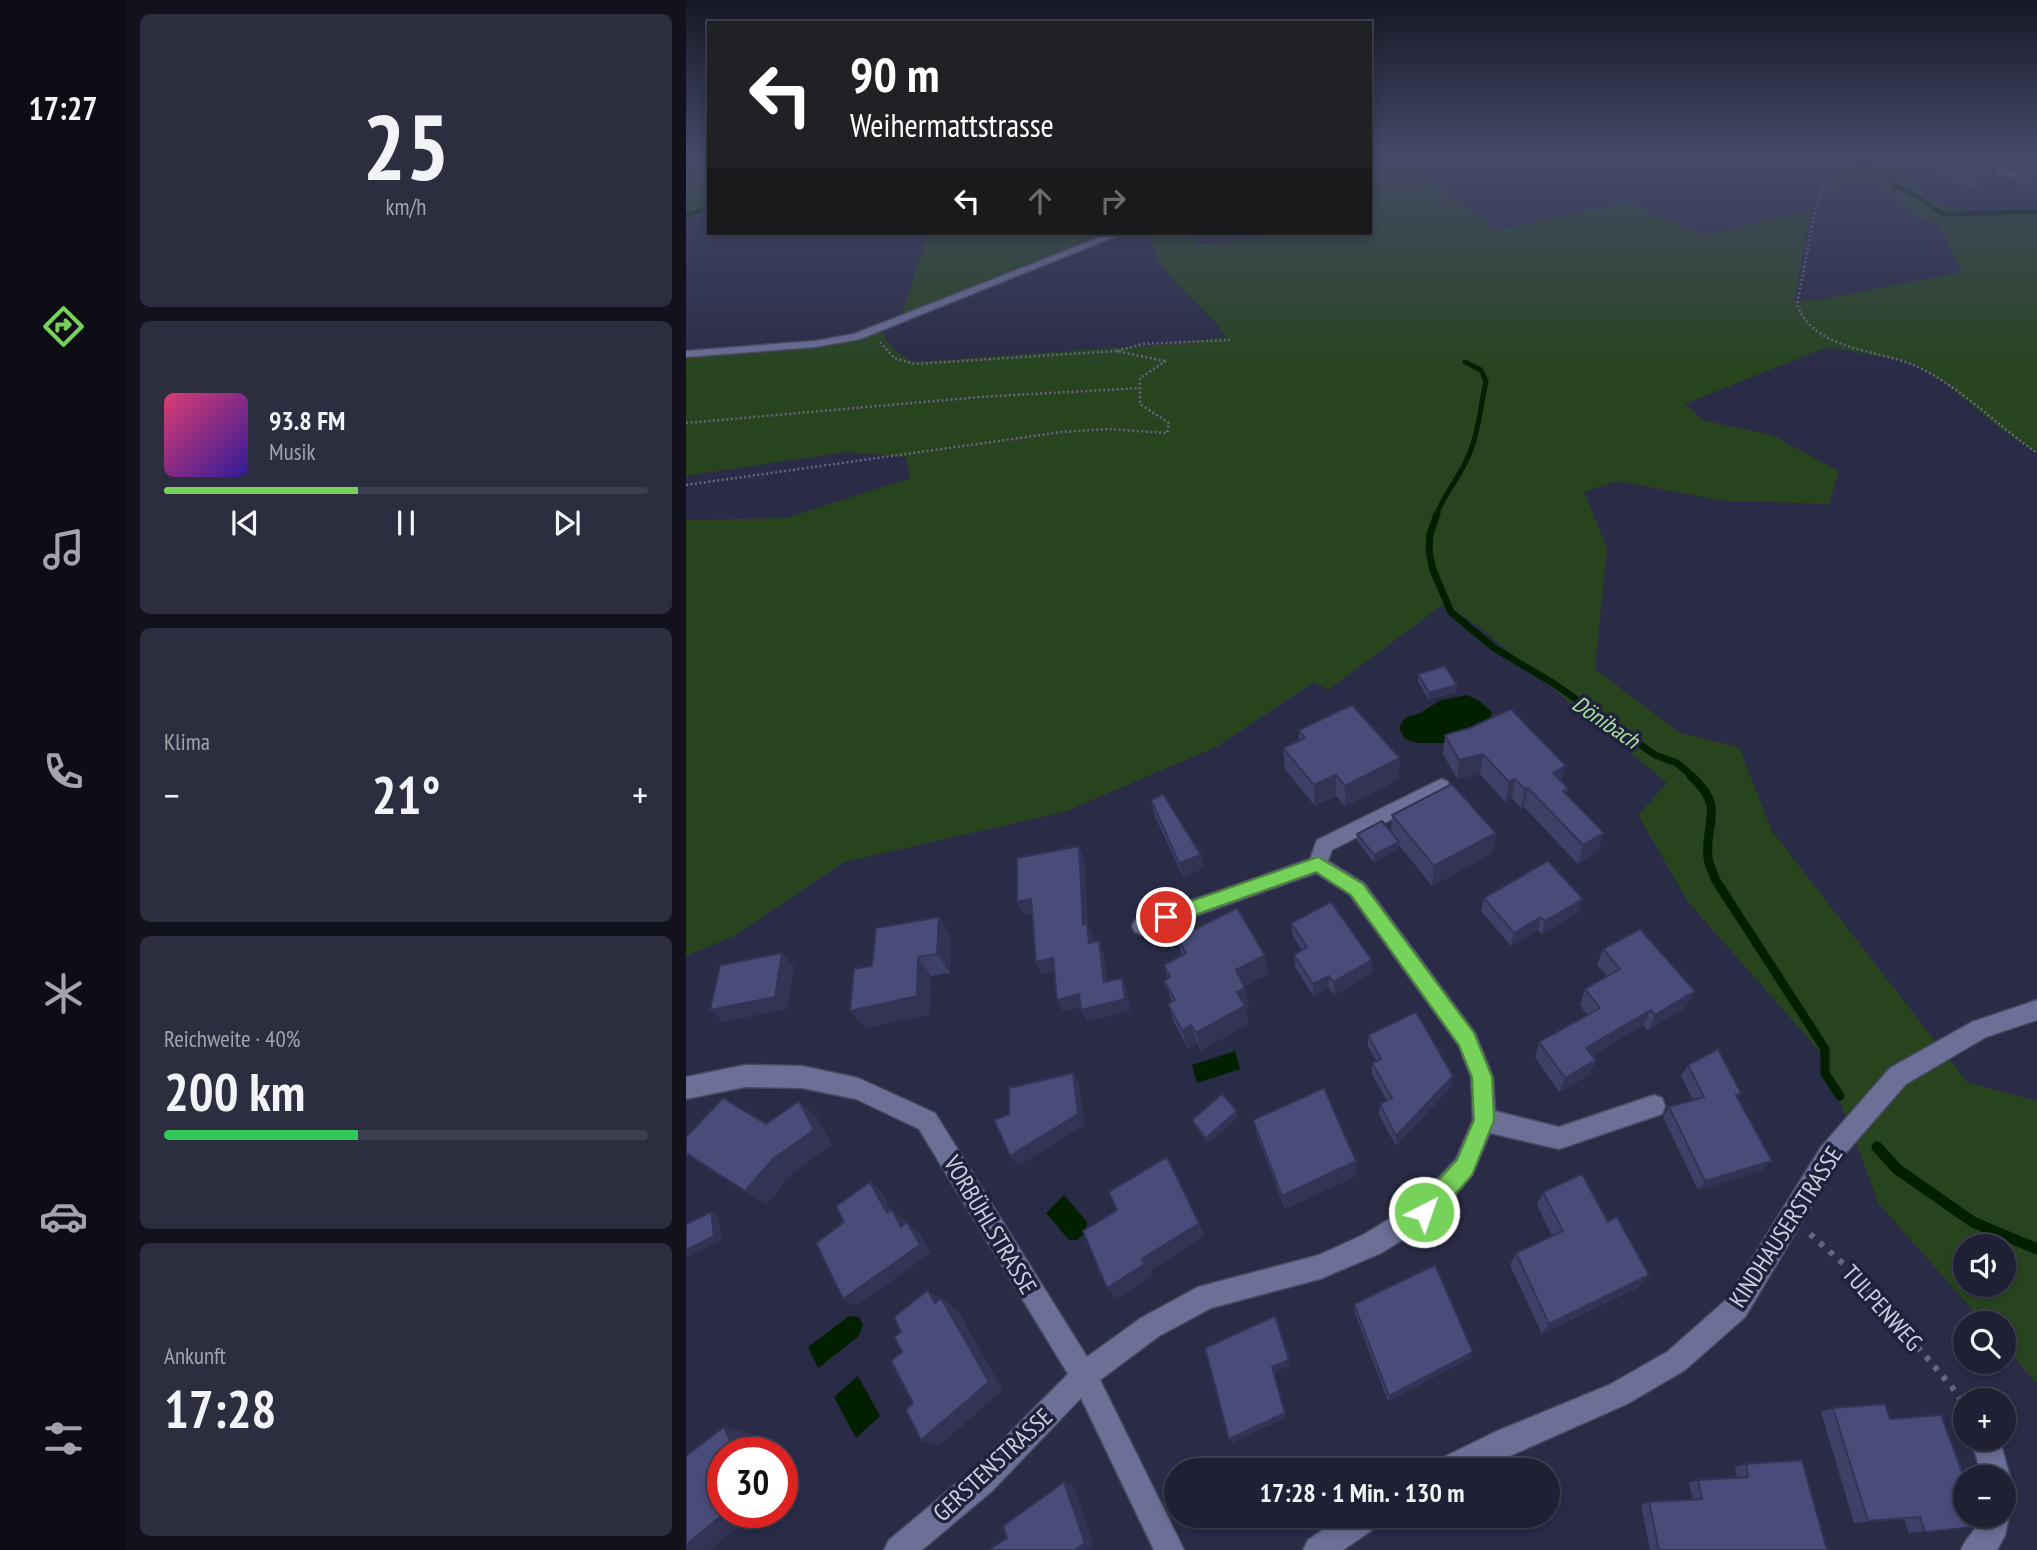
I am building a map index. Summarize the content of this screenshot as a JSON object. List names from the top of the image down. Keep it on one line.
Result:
{"streets":{"street":["VORBÜHLSTRASSE","KINDHAUSERSTRASSE","GERSTENSTRASSE"],"path":["TULPENWEG"]},"crossings":[["VORBÜHLSTRASSE","GERSTENSTRASSE"],["KINDHAUSERSTRASSE","TULPENWEG"]],"water":["Dönibach"],"page":{"tabs":"17:27","tile":[["25","km/h"],"Klima",["Reichweite · 40%","200 km"],["Ankunft","17:28"]],"turn":["90 m","Weihermattstrasse"],"song":["93.8 FM","Musik"],"heat":["−","21°","+"],"map_buttons":["+","−"],"limit":"30","trip":"17:28 · 1 Min. · 130 m"}}
